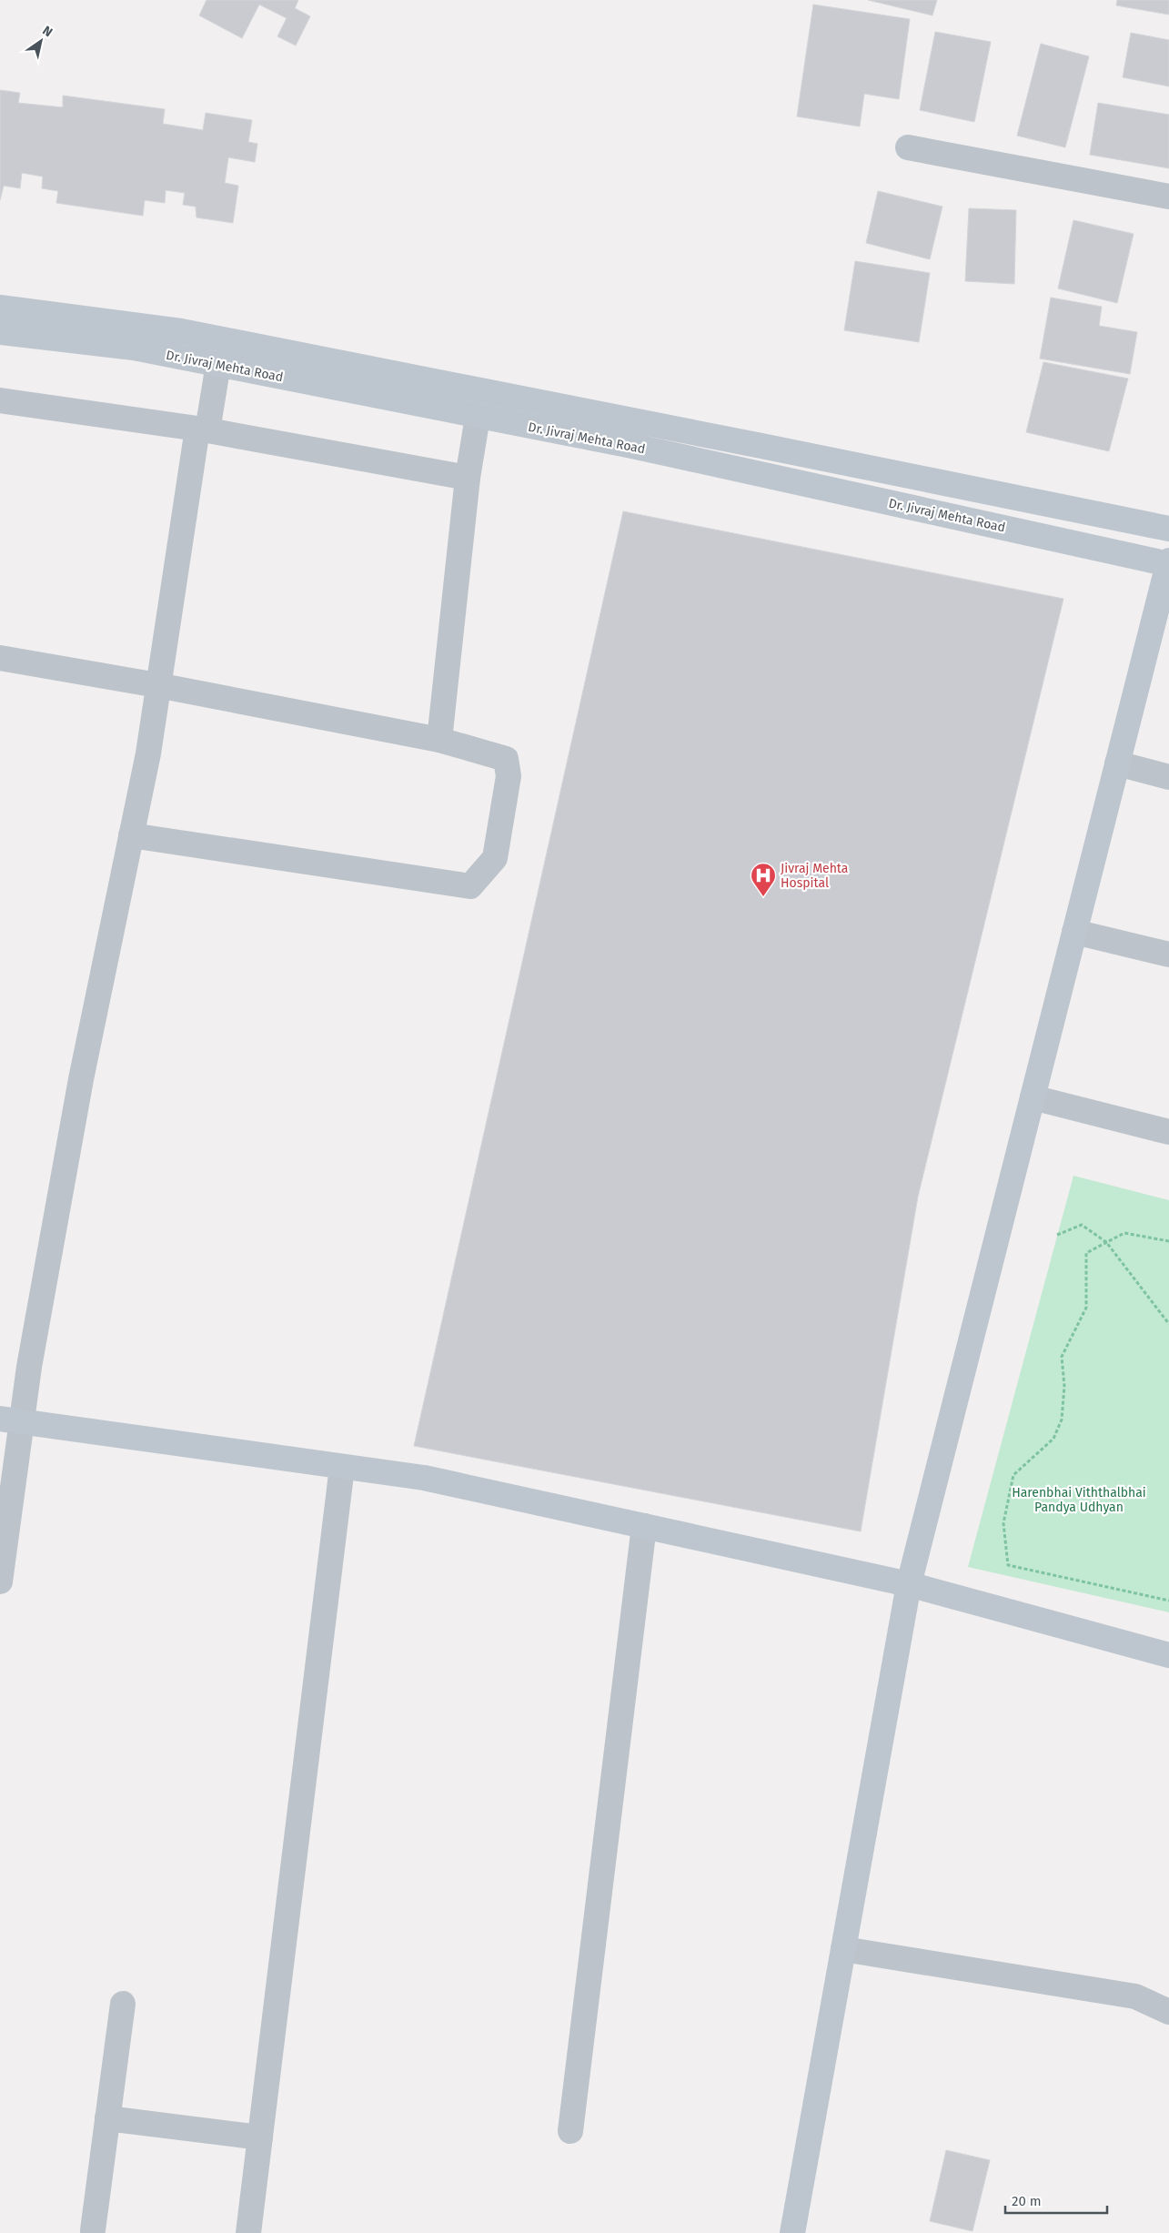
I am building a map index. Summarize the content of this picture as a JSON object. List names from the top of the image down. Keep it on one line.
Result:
{"streets":{"street":["Dr. Jivraj Mehta Road"]},"parks":["Harenbhai Viththalbhai Pandya Udhyan"],"places":{"hospital":["Jivraj Mehta Hospital"]},"scale_bar":"20 m","north":"top right"}
